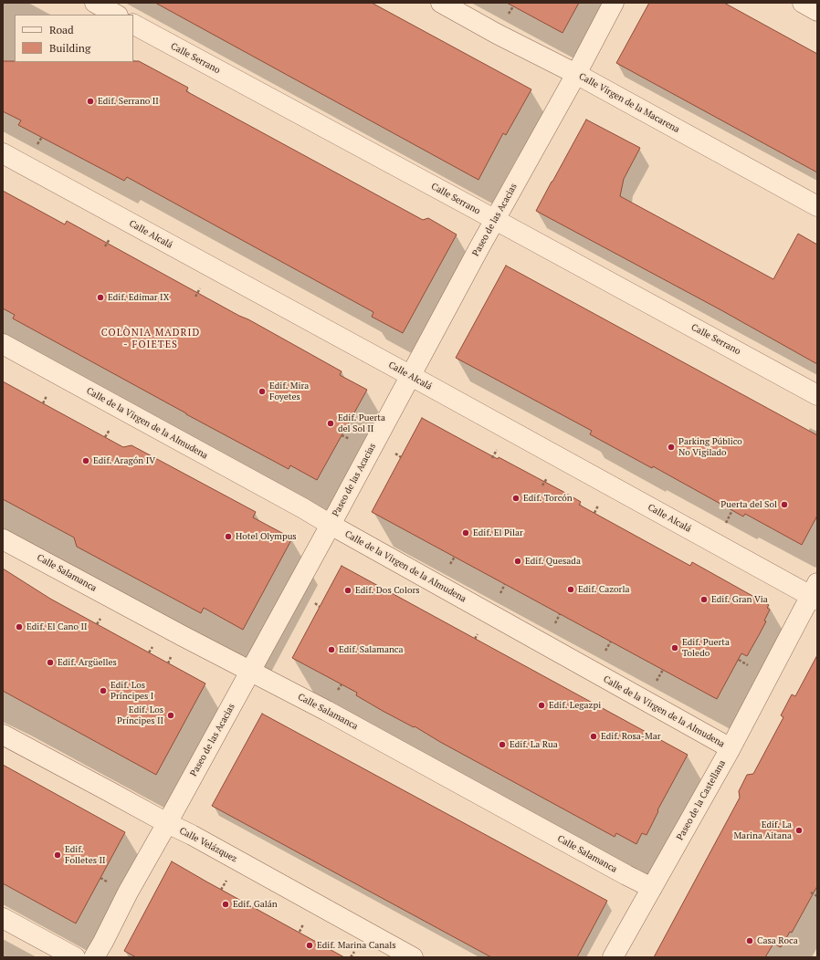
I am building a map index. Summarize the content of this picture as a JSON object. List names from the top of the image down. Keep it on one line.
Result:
{"streets":{"street":["Calle Serrano","Calle Virgen de la Macarena","Paseo de las Acacias","Calle Alcalá","Calle de la Virgen de la Almudena","Calle Salamanca","Paseo de la Castellana","Calle Velázquez"]},"crossings":[["Calle Serrano","Paseo de las Acacias"],["Calle Virgen de la Macarena","Paseo de las Acacias"],["Paseo de las Acacias","Calle Alcalá"],["Paseo de las Acacias","Calle de la Virgen de la Almudena"],["Paseo de las Acacias","Calle Salamanca"],["Paseo de las Acacias","Calle Velázquez"],["Calle Alcalá","Paseo de la Castellana"],["Calle de la Virgen de la Almudena","Paseo de la Castellana"],["Calle Salamanca","Paseo de la Castellana"]],"districts":["COLÒNIA MADRID - FOIETES"],"places":["Edif. Serrano II","Edif. Edimar IX","Edif. Mira Foyetes","Edif. Puerta del Sol II","Parking Público No Vigilado","Edif. Aragón IV","Edif. Torcón","Puerta del Sol","Edif. El Pilar","Hotel Olympus","Edif. Quesada","Edif. Cazorla","Edif. Dos Colors","Edif. Gran Via","Edif. El Cano II","Edif. Puerta Toledo","Edif. Salamanca","Edif. Argüelles","Edif. Los Príncipes I","Edif. Legazpi","Edif. Los Príncipes II","Edif. Rosa-Mar","Edif. La Rua","Edif. La Marina Aitana","Edif. Folletes II","Edif. Galán","Casa Roca","Edif. Marina Canals"],"legend":["Road","Building"]}
